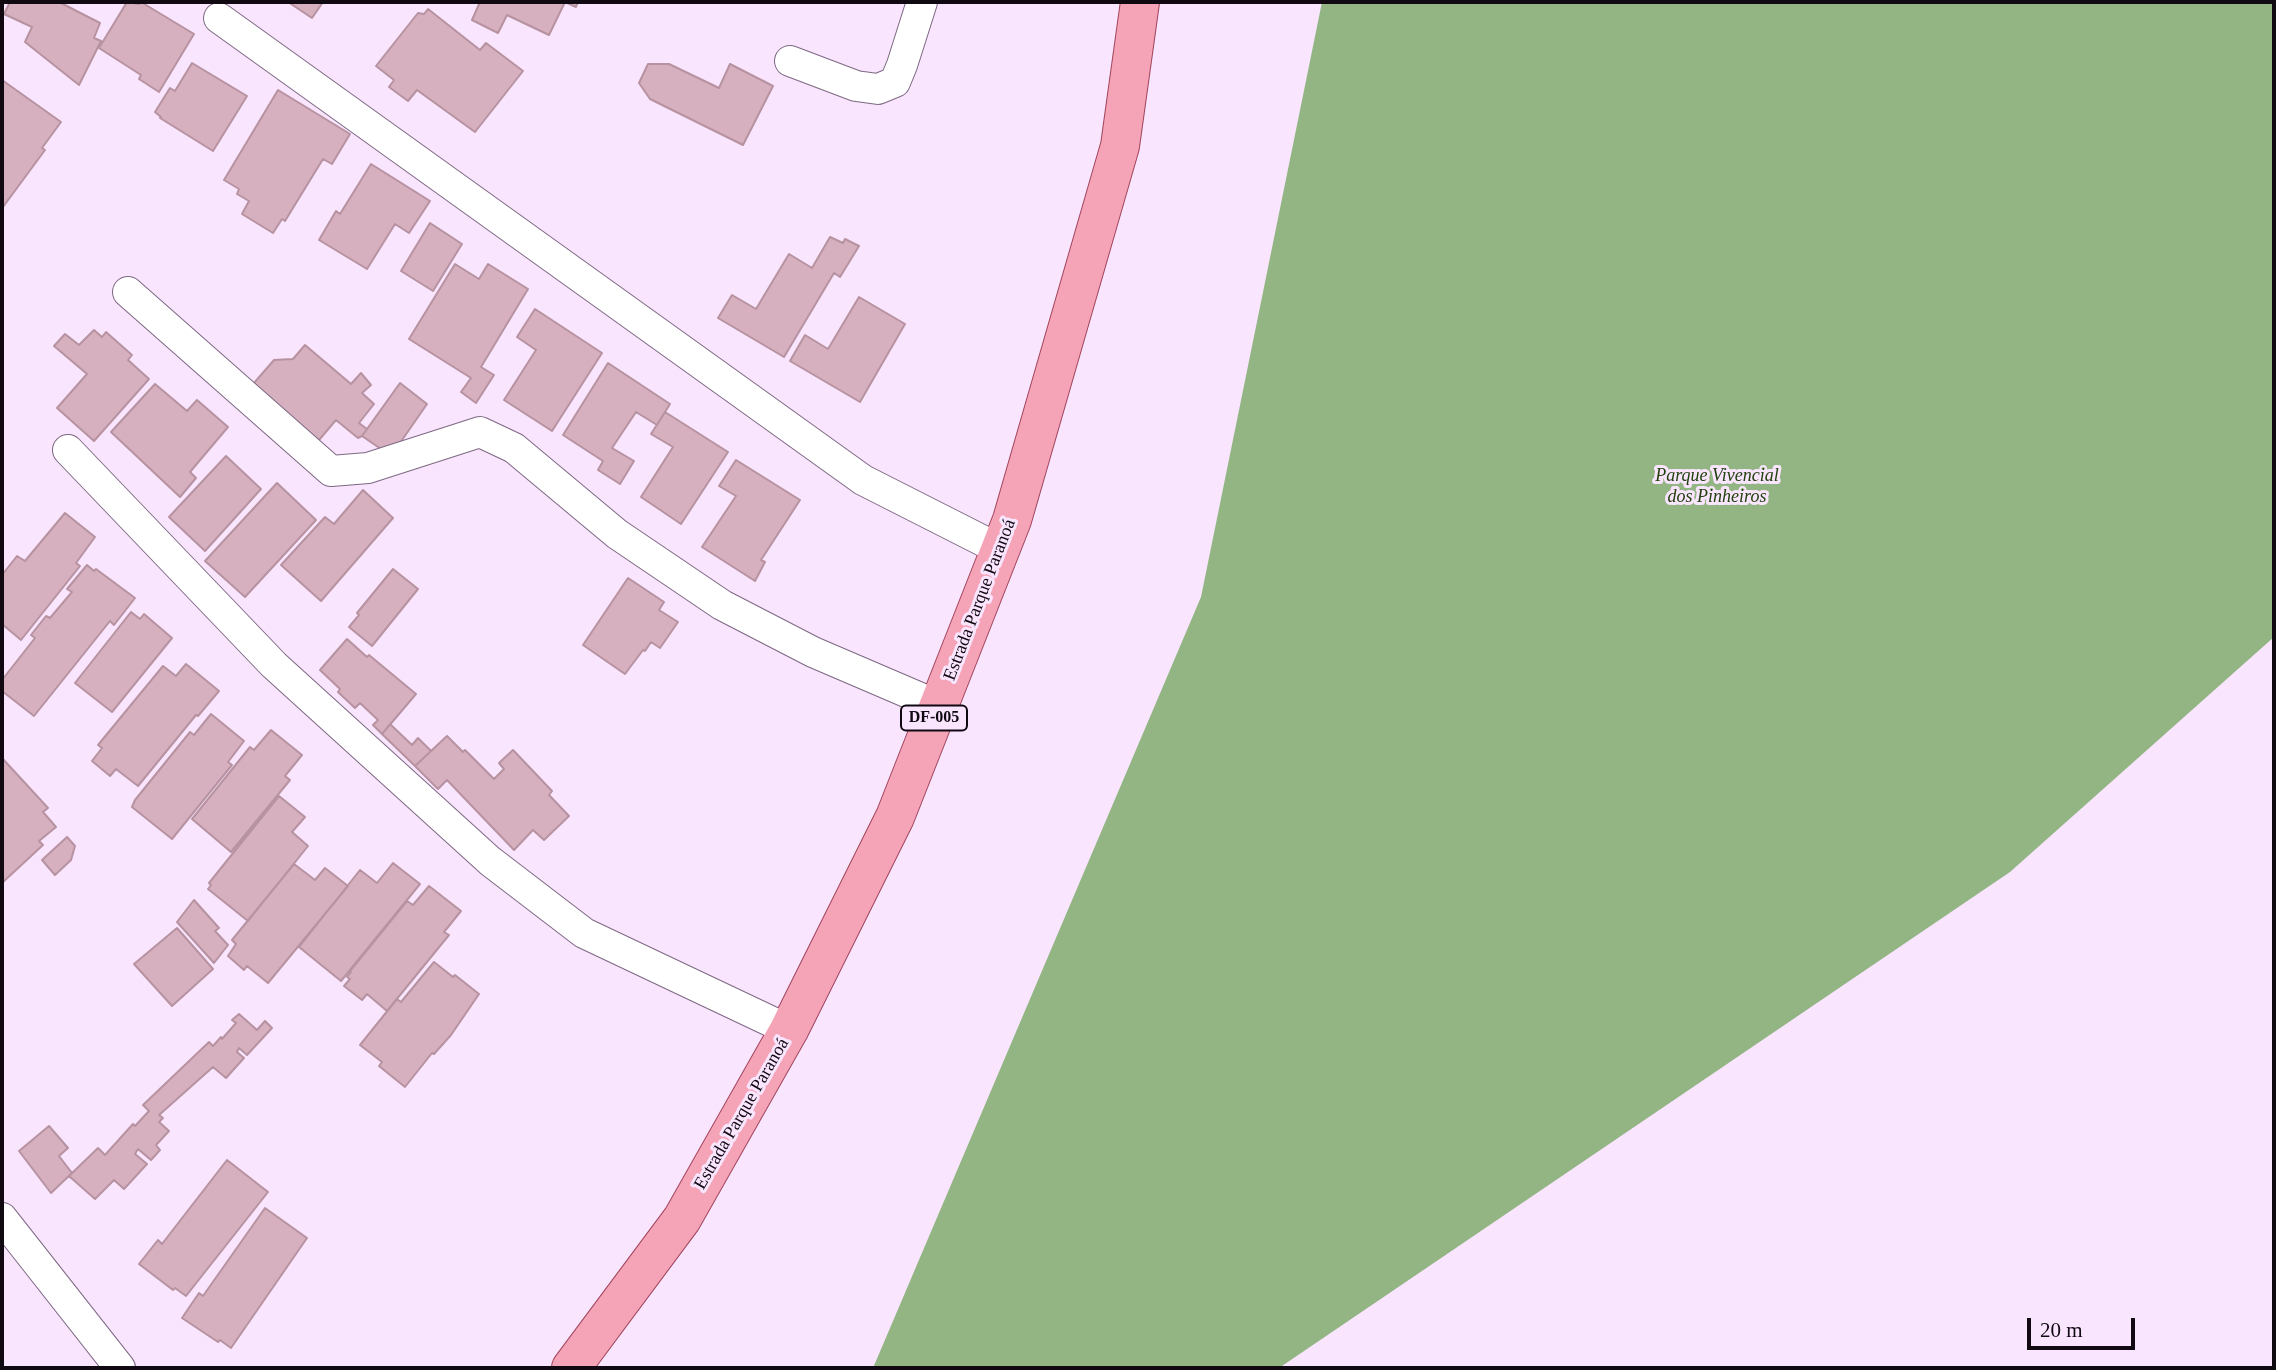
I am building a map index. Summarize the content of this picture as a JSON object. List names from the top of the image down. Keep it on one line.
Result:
{"streets":{"main road":["Estrada Parque Paranoá","DF-005"]},"parks":["Parque Vivencial dos Pinheiros"],"scale_bar":"20 m"}
